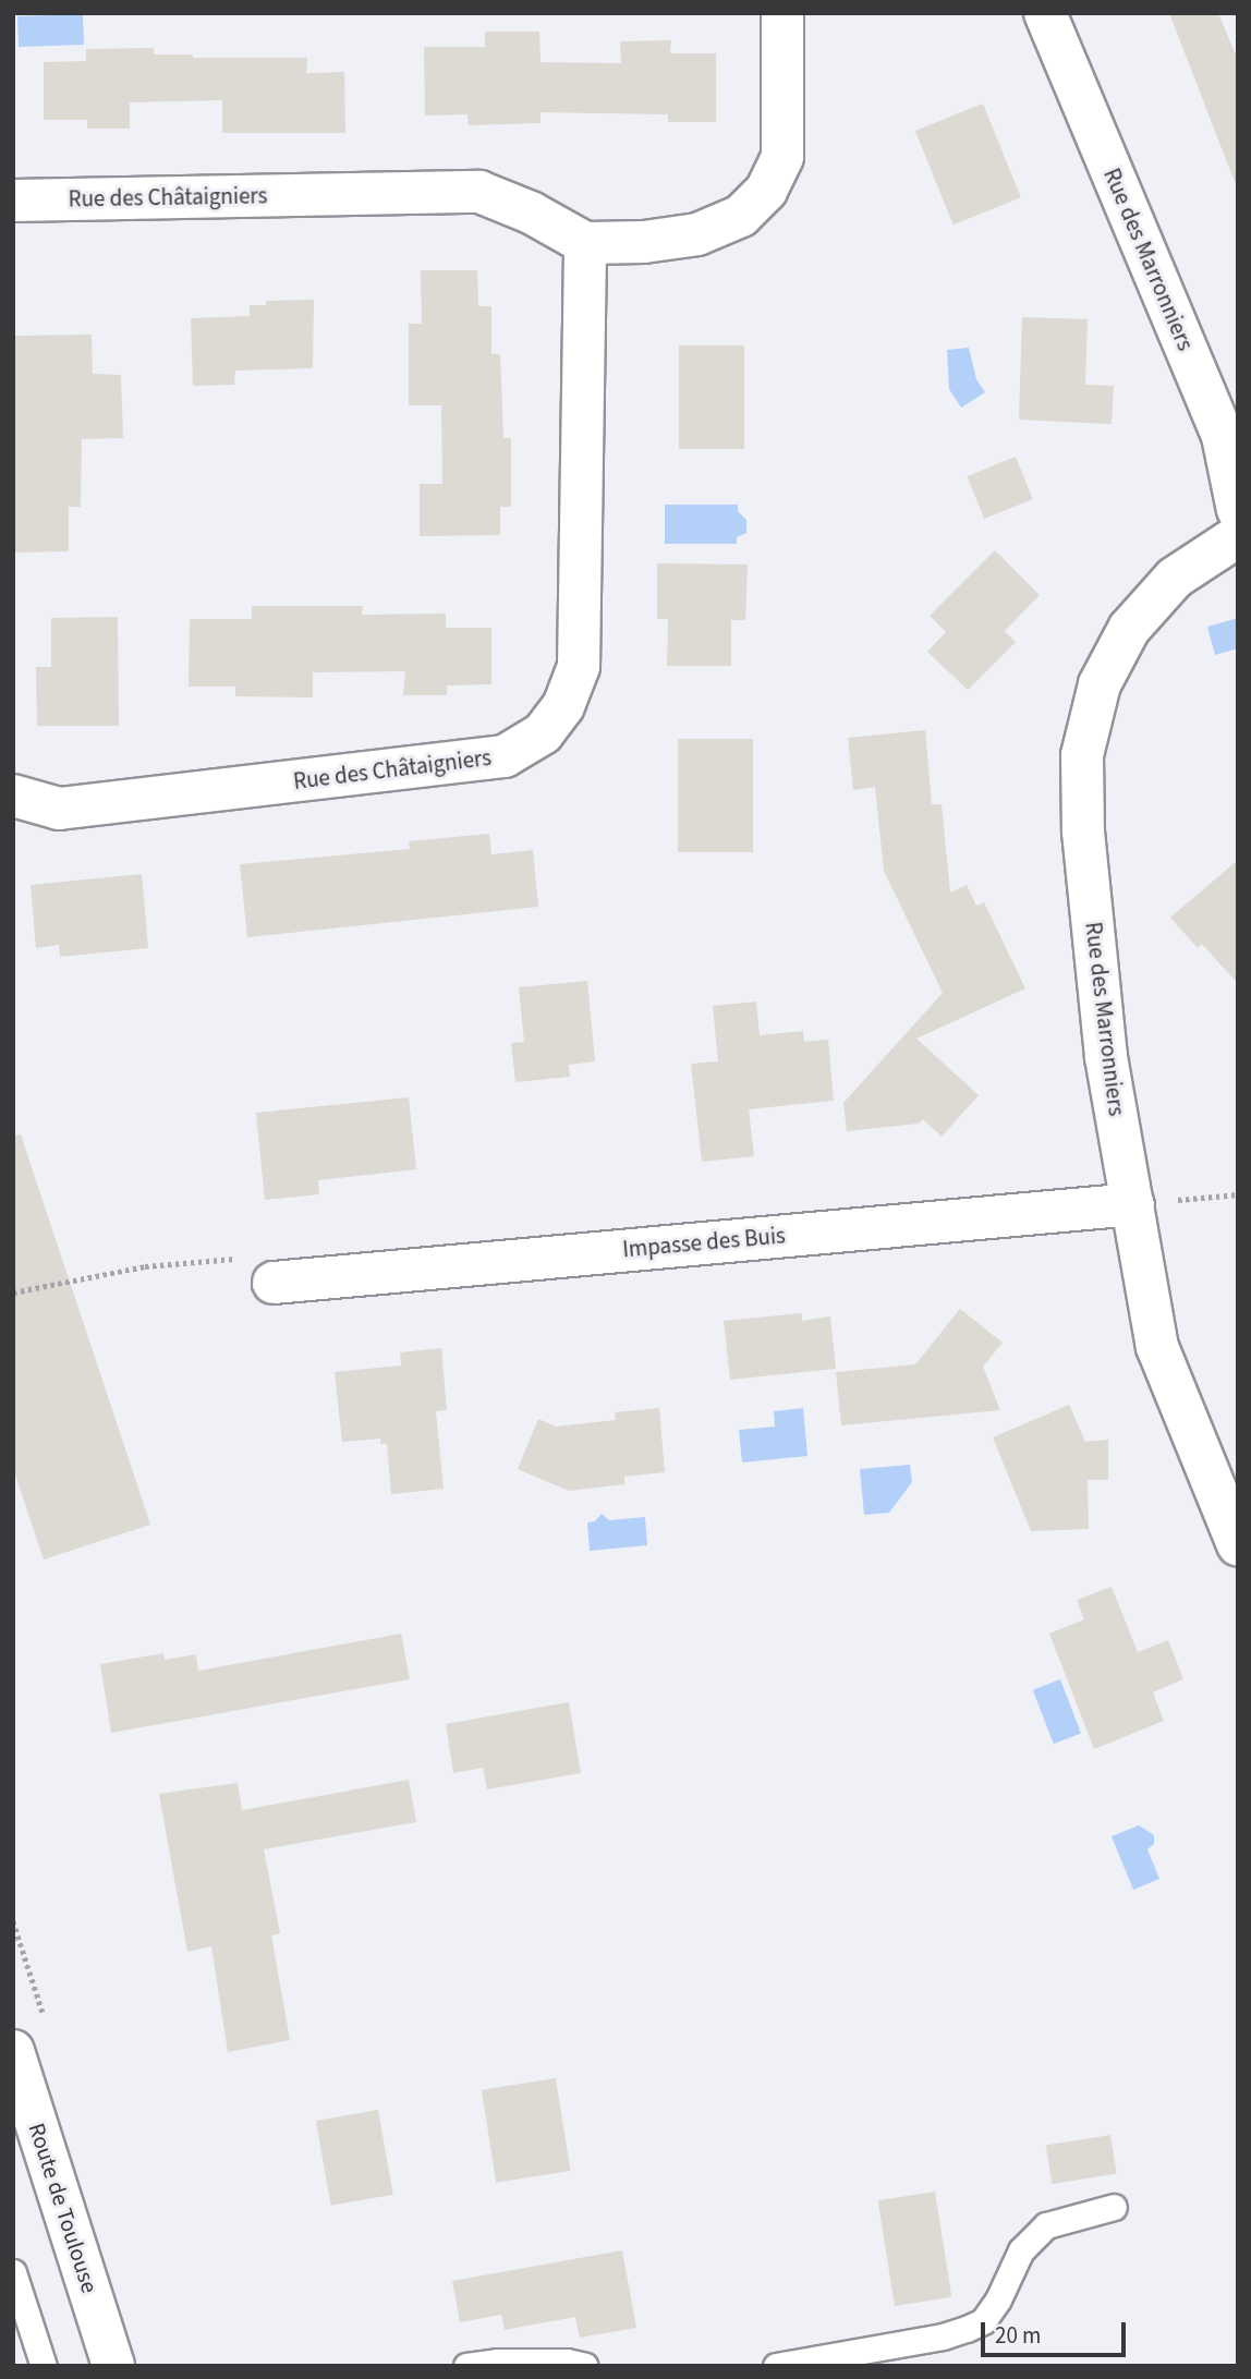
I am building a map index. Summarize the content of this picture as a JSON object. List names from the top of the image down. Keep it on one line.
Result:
{"streets":{"street":["Rue des Châtaigniers","Rue des Marronniers","Impasse des Buis","Route de Toulouse"]},"crossings":[["Rue des Marronniers","Impasse des Buis"]],"scale_bar":"20 m"}
